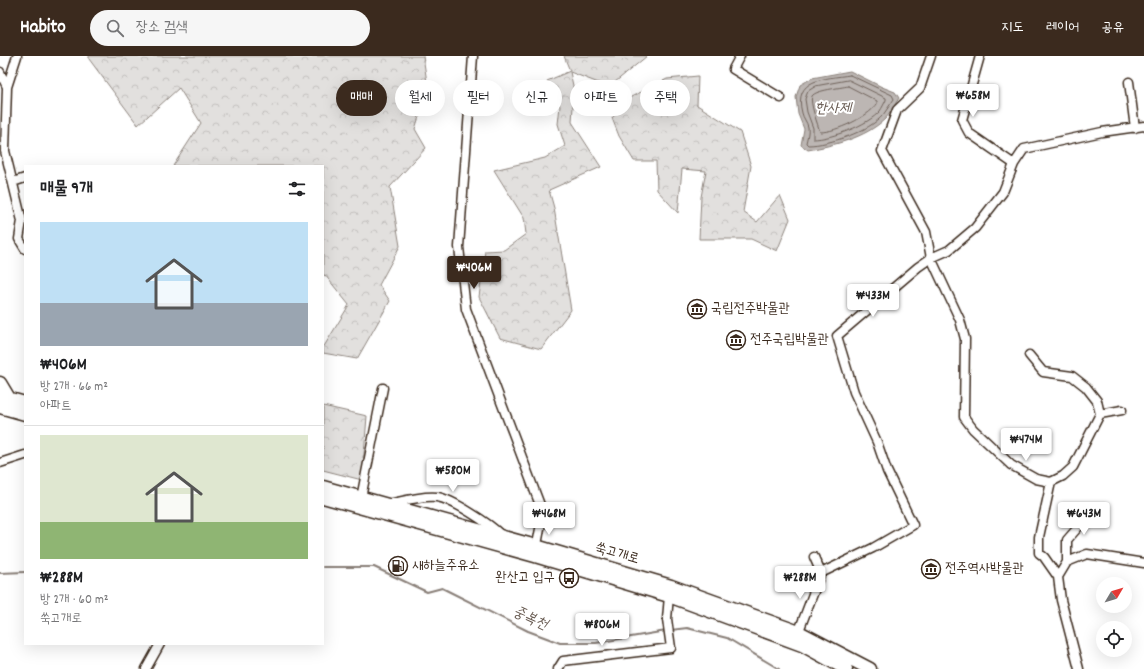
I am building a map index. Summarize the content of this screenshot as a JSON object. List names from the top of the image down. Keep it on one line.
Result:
{"streets":{"street":["쑥고개로"]},"water":["한사제","중복천"],"places":{"museum":["국립전주박물관","전주국립박물관","전주역사박물관"],"fuel station":["새하늘주유소"],"bus stop":["완산고 입구"]},"north":"top right","page":{"header":"Habito","search":"장소 검색","nav":["지도","레이어","공유"],"chip":["매매","월세","필터","신규","아파트","주택"],"price":["₩658M","₩406M","₩433M","₩474M","₩580M","₩468M","₩643M","₩288M","₩806M"],"heading":"매물 9개","list":[{"name":"₩406M","note":"방 2개 · 66 m² · 아파트"},{"name":"₩288M","note":"방 2개 · 60 m² · 쑥고개로"}]}}
